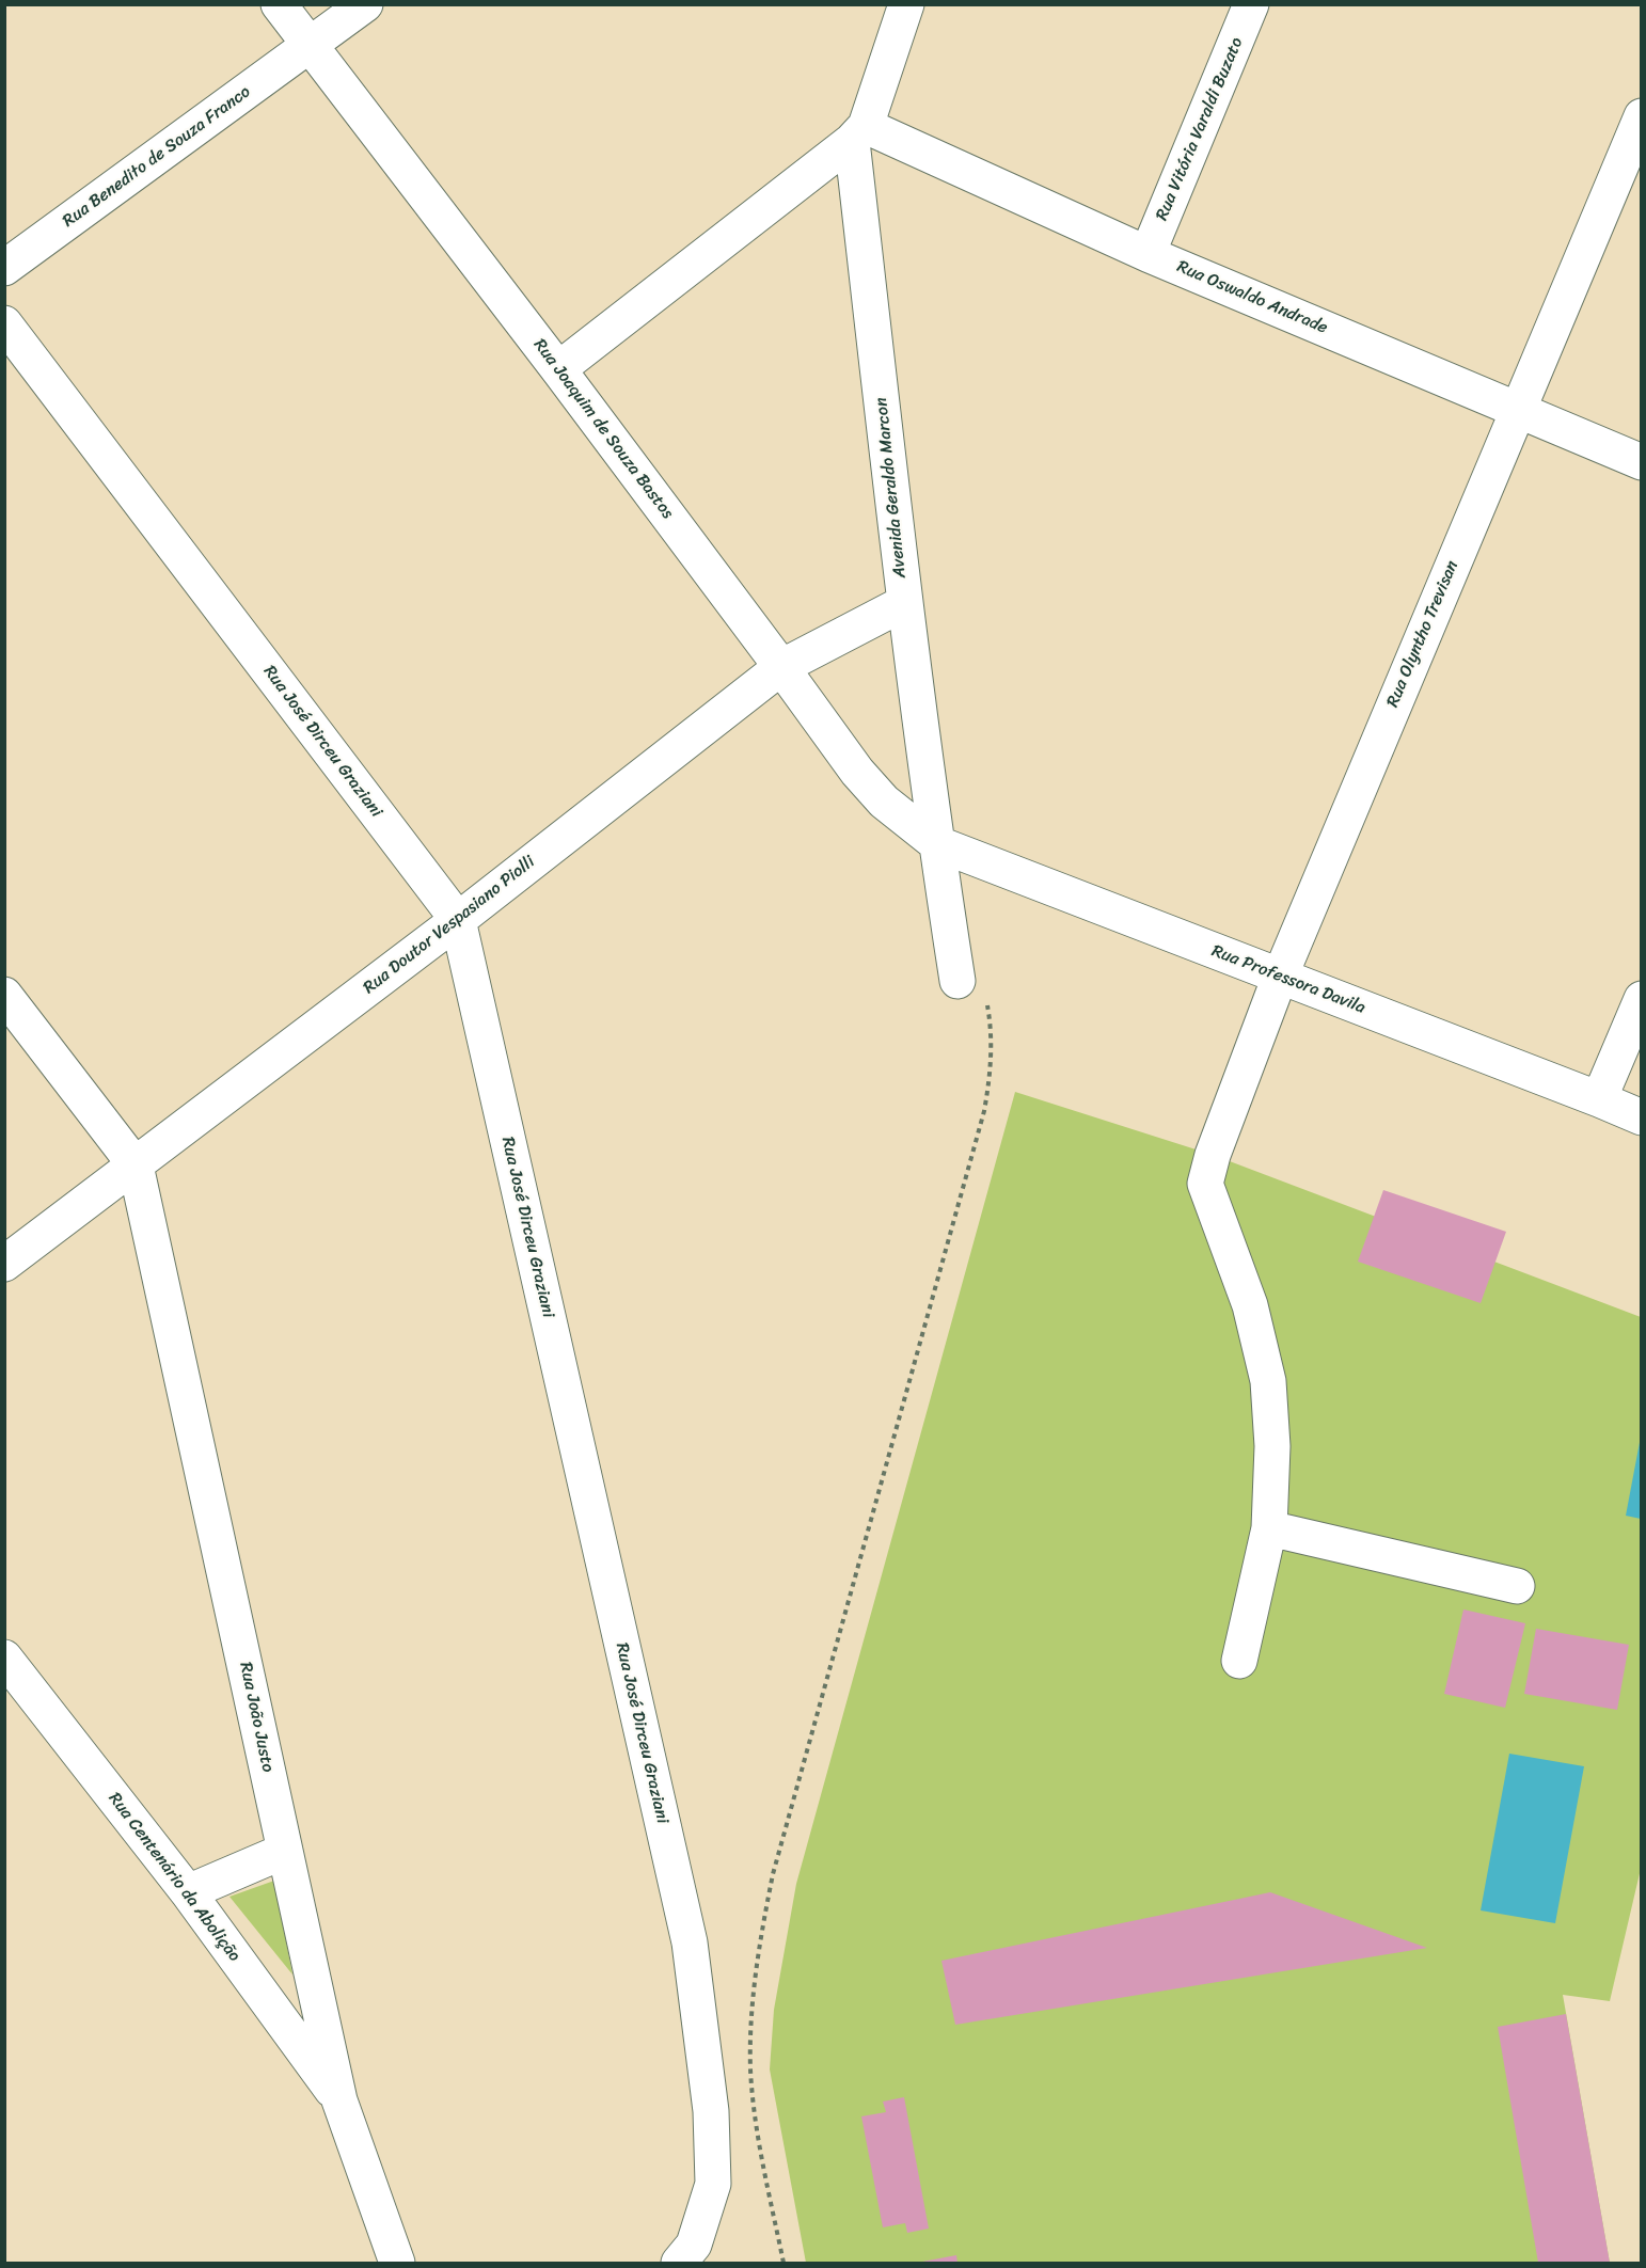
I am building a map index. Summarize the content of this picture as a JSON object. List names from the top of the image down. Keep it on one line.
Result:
{"streets":{"street":["Rua Vitória Varaldi Buzato","Rua Benedito de Souza Franco","Rua Oswaldo Andrade","Rua Joaquim de Souza Bastos","Avenida Geraldo Marcon","Rua Olyntho Trevisan","Rua José Dirceu Graziani","Rua Doutor Vespasiano Piolli","Rua Professora Davila","Rua João Justo","Rua Centenário da Abolição"]},"crossings":[["Rua Vitória Varaldi Buzato","Rua Oswaldo Andrade"],["Rua Benedito de Souza Franco","Rua Joaquim de Souza Bastos"],["Rua Oswaldo Andrade","Avenida Geraldo Marcon"],["Rua Oswaldo Andrade","Rua Olyntho Trevisan"],["Rua Joaquim de Souza Bastos","Avenida Geraldo Marcon"],["Rua Joaquim de Souza Bastos","Rua Doutor Vespasiano Piolli"],["Rua Joaquim de Souza Bastos","Rua Professora Davila"],["Avenida Geraldo Marcon","Rua Doutor Vespasiano Piolli"],["Avenida Geraldo Marcon","Rua Professora Davila"],["Rua Olyntho Trevisan","Rua Professora Davila"],["Rua José Dirceu Graziani","Rua Doutor Vespasiano Piolli"],["Rua Doutor Vespasiano Piolli","Rua João Justo"],["Rua João Justo","Rua Centenário da Abolição"]]}
